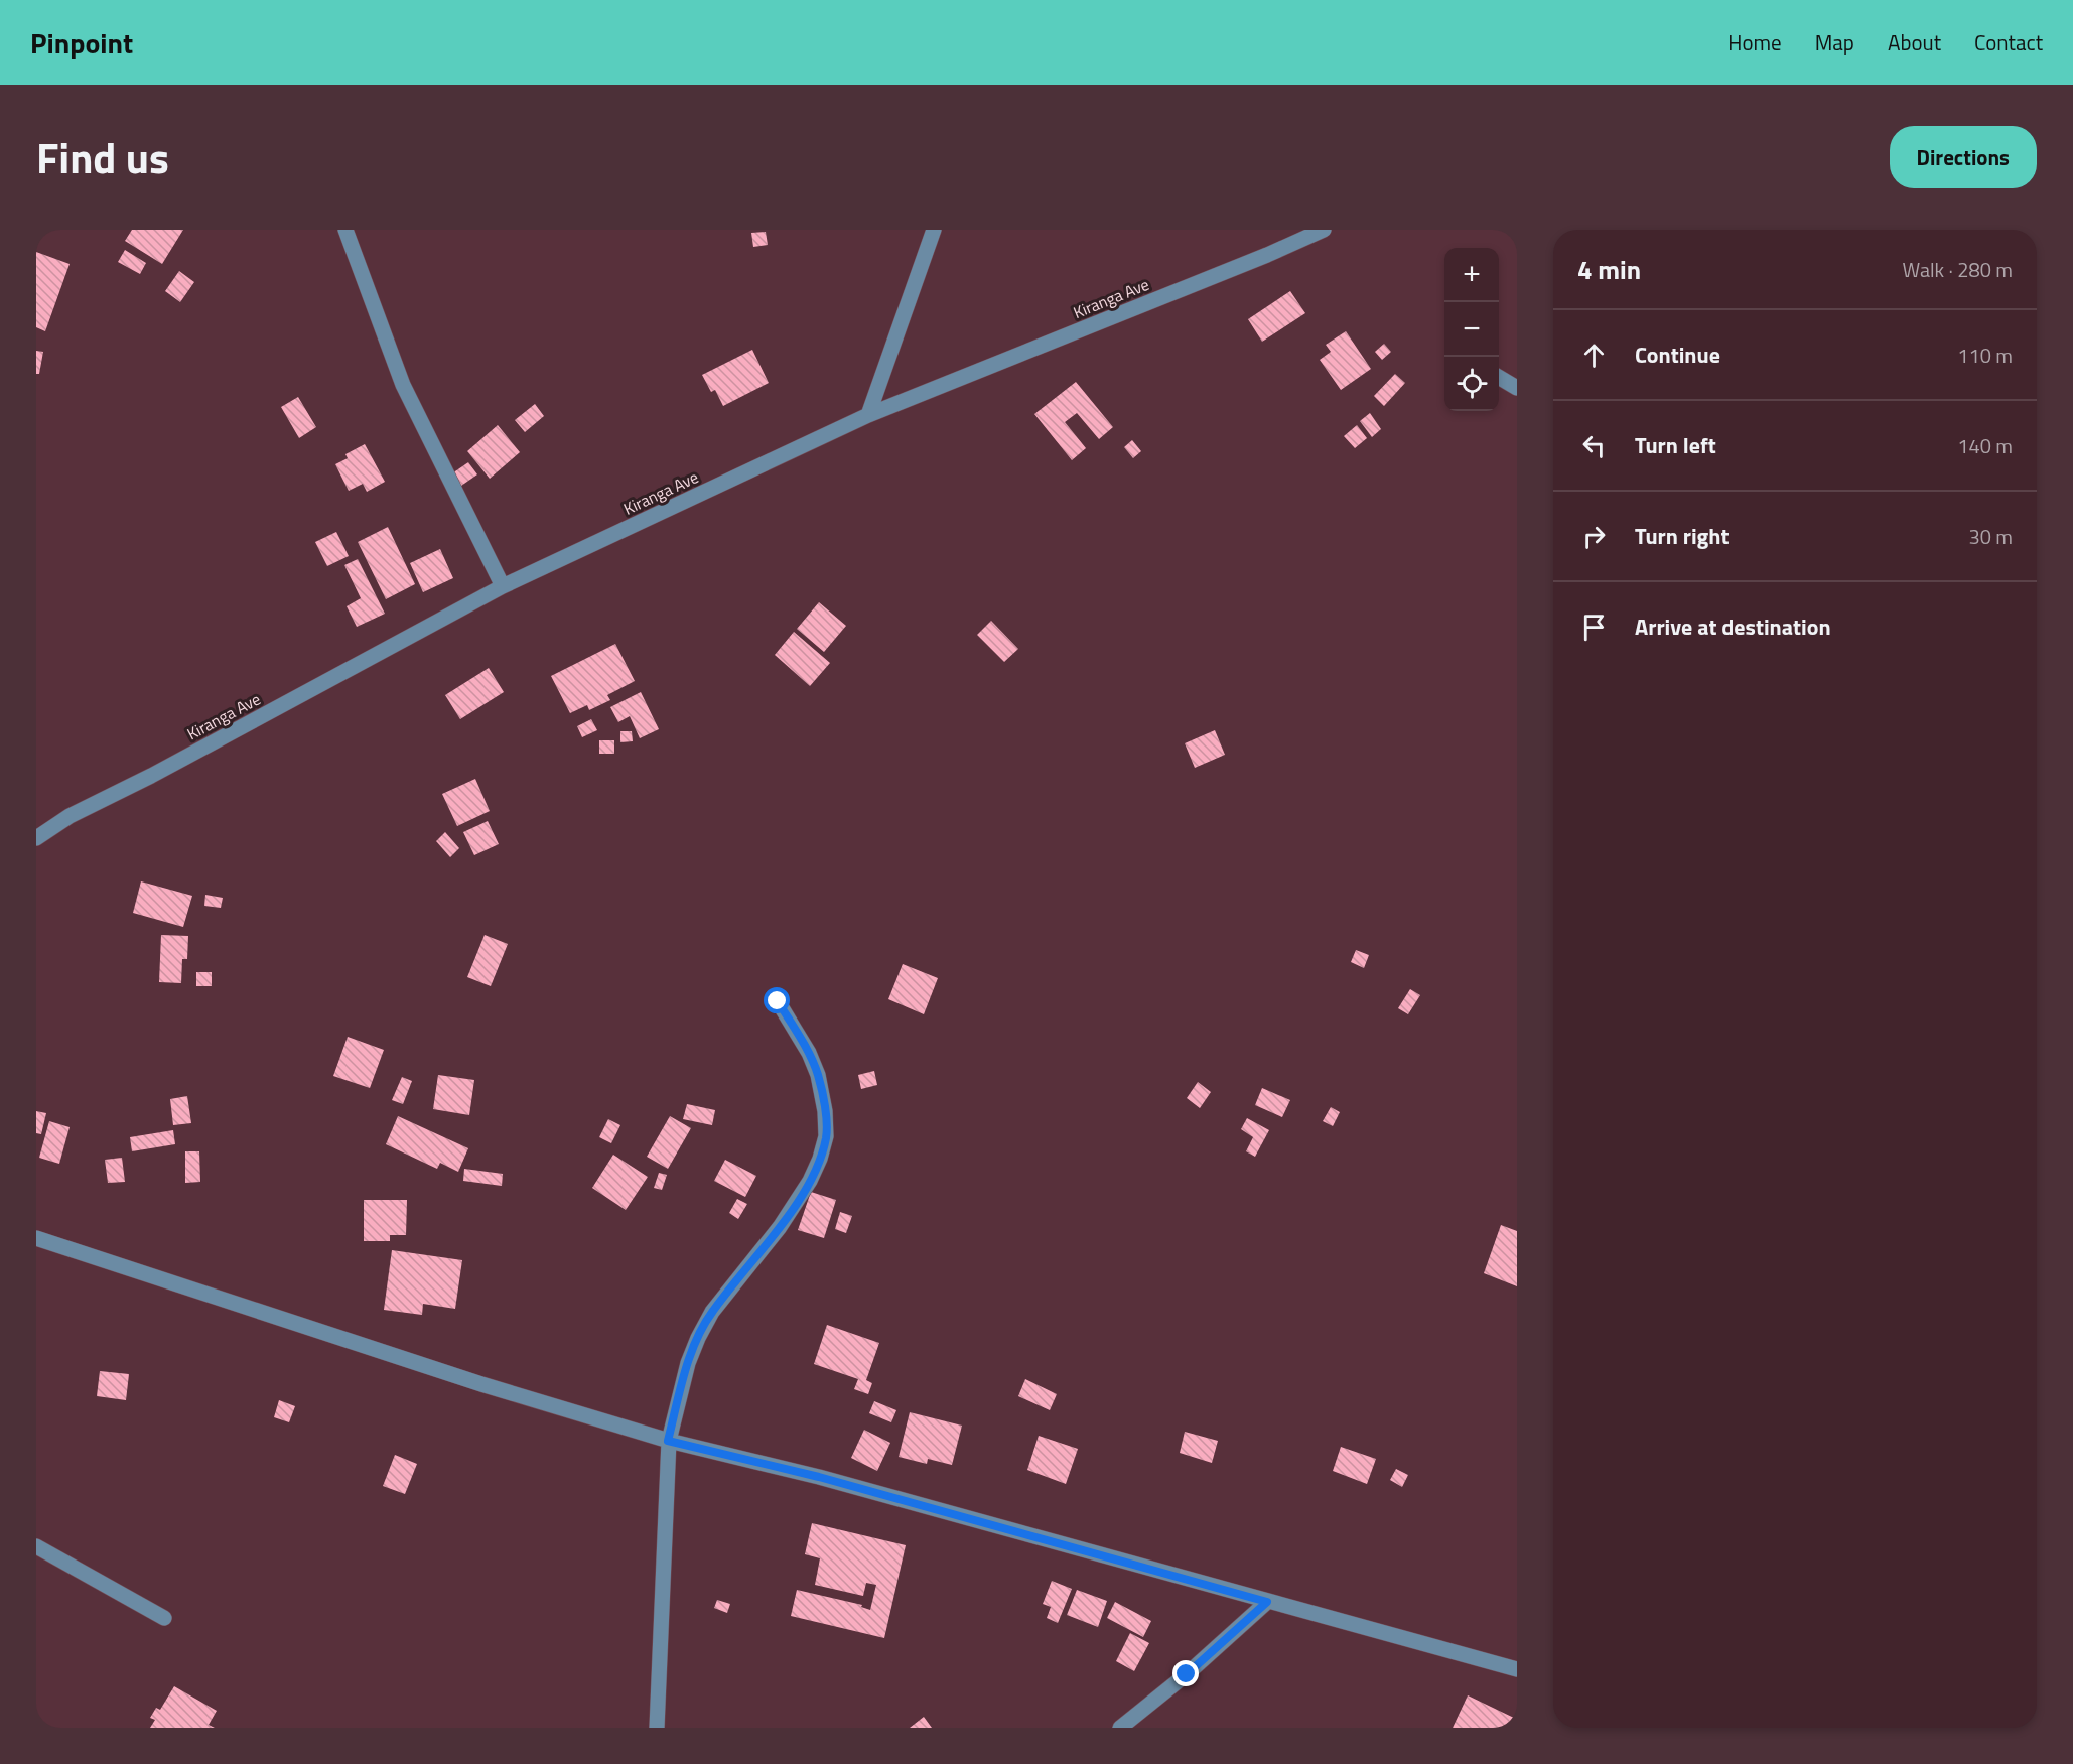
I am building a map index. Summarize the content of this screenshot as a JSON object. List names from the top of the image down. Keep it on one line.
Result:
{"streets":{"street":["Kiranga Ave"]},"page":{"header":"Pinpoint","nav":["Home","Map","About","Contact"],"title":"Find us","buttons":"Directions","heading":["4 min","Walk · 280 m"],"map_buttons":["+","−"],"list":[["Continue","110 m"],["Turn left","140 m"],["Turn right","30 m"],"Arrive at destination"]}}
